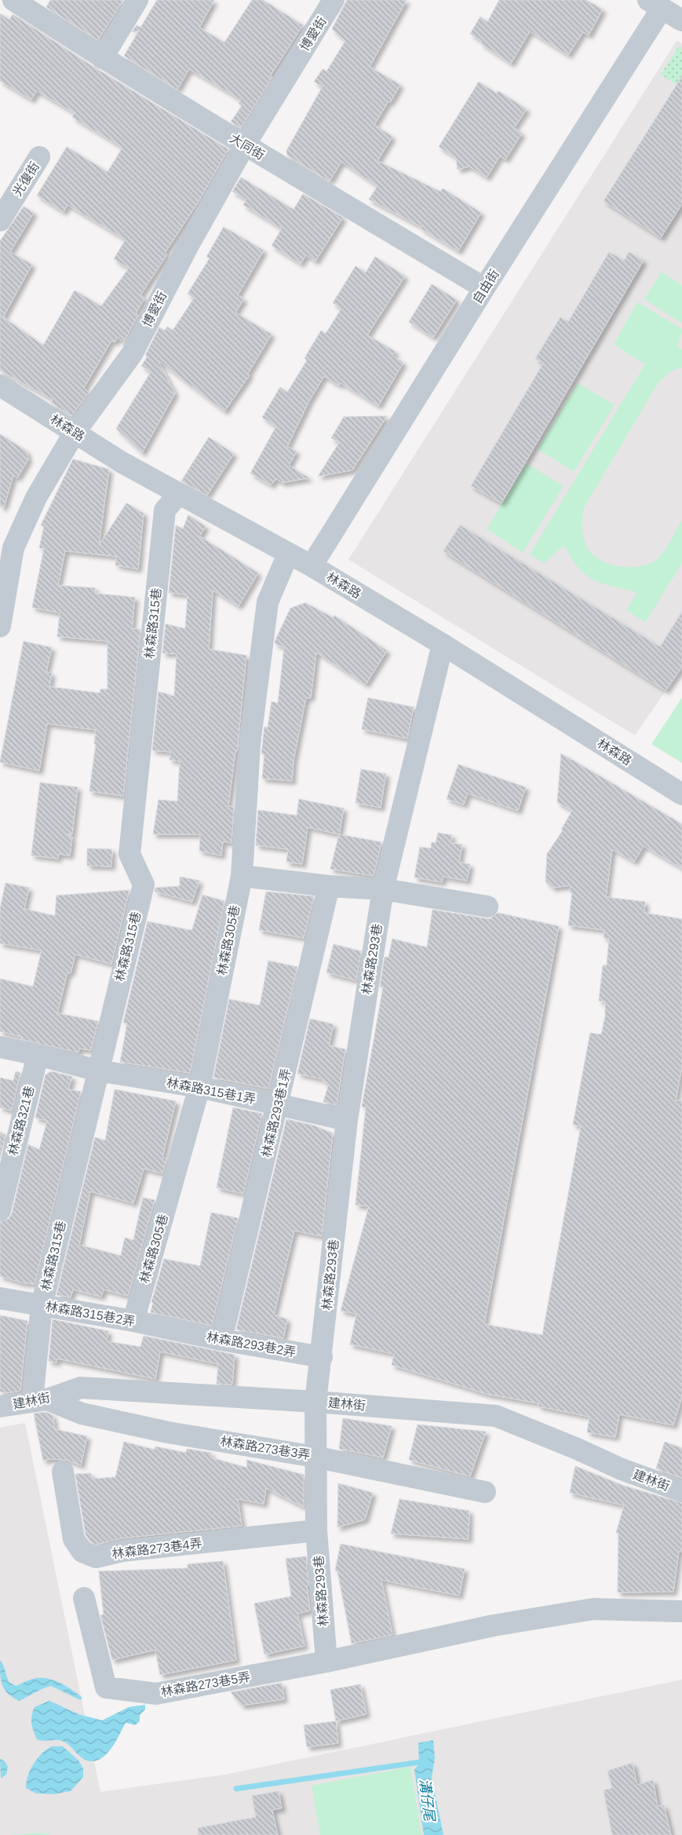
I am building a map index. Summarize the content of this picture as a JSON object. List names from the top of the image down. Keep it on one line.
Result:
{"streets":{"street":["博愛街","大同街","光復街","自由街","林森路","林森路315巷","林森路305巷","林森路293巷","林森路315巷1弄","林森路293巷1弄","林森路321巷","林森路315巷2弄","林森路293巷2弄","建林街","林森路273巷3弄","林森路273巷4弄","林森路273巷5弄"]},"crossings":[["博愛街","大同街"],["博愛街","林森路"],["大同街","自由街"],["自由街","林森路"],["林森路","林森路315巷"],["林森路","林森路305巷"],["林森路","林森路293巷"],["林森路315巷","林森路315巷1弄"],["林森路315巷","林森路315巷2弄"],["林森路315巷","建林街"],["林森路315巷","林森路273巷3弄"],["林森路305巷","林森路315巷1弄"],["林森路305巷","林森路315巷2弄"],["林森路293巷","林森路315巷1弄"],["林森路293巷","林森路293巷2弄"],["林森路293巷","建林街"],["林森路293巷","林森路273巷3弄"],["林森路293巷","林森路273巷4弄"],["林森路293巷","林森路273巷5弄"],["林森路315巷1弄","林森路293巷1弄"],["林森路293巷1弄","林森路293巷2弄"],["林森路315巷2弄","林森路293巷2弄"],["建林街","林森路273巷3弄"]],"water":["溝仔尾"]}
